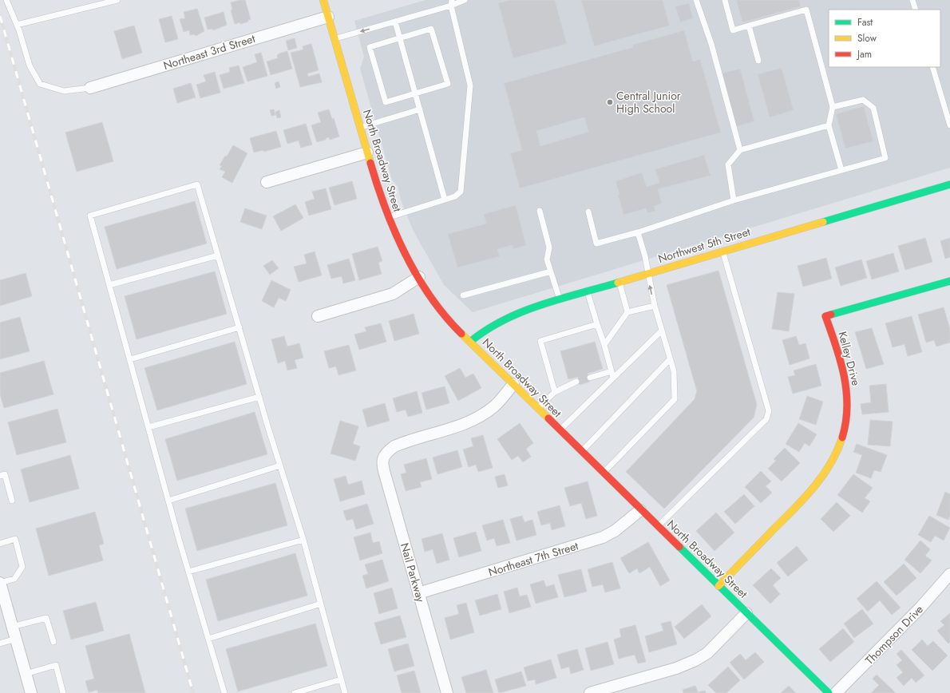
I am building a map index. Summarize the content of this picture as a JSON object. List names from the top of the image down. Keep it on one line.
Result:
{"streets":{"street":["Northeast 3rd Street","North Broadway Street","Northwest 5th Street","Kelley Drive","Northeast 7th Street","Nail Parkway","Thompson Drive"]},"crossings":[["Northeast 3rd Street","North Broadway Street"],["North Broadway Street","Northwest 5th Street"],["North Broadway Street","Kelley Drive"],["North Broadway Street","Northeast 7th Street"],["North Broadway Street","Nail Parkway"],["Northeast 7th Street","Nail Parkway"]],"places":["Central Junior High School"],"legend":["Fast","Slow","Jam"]}
